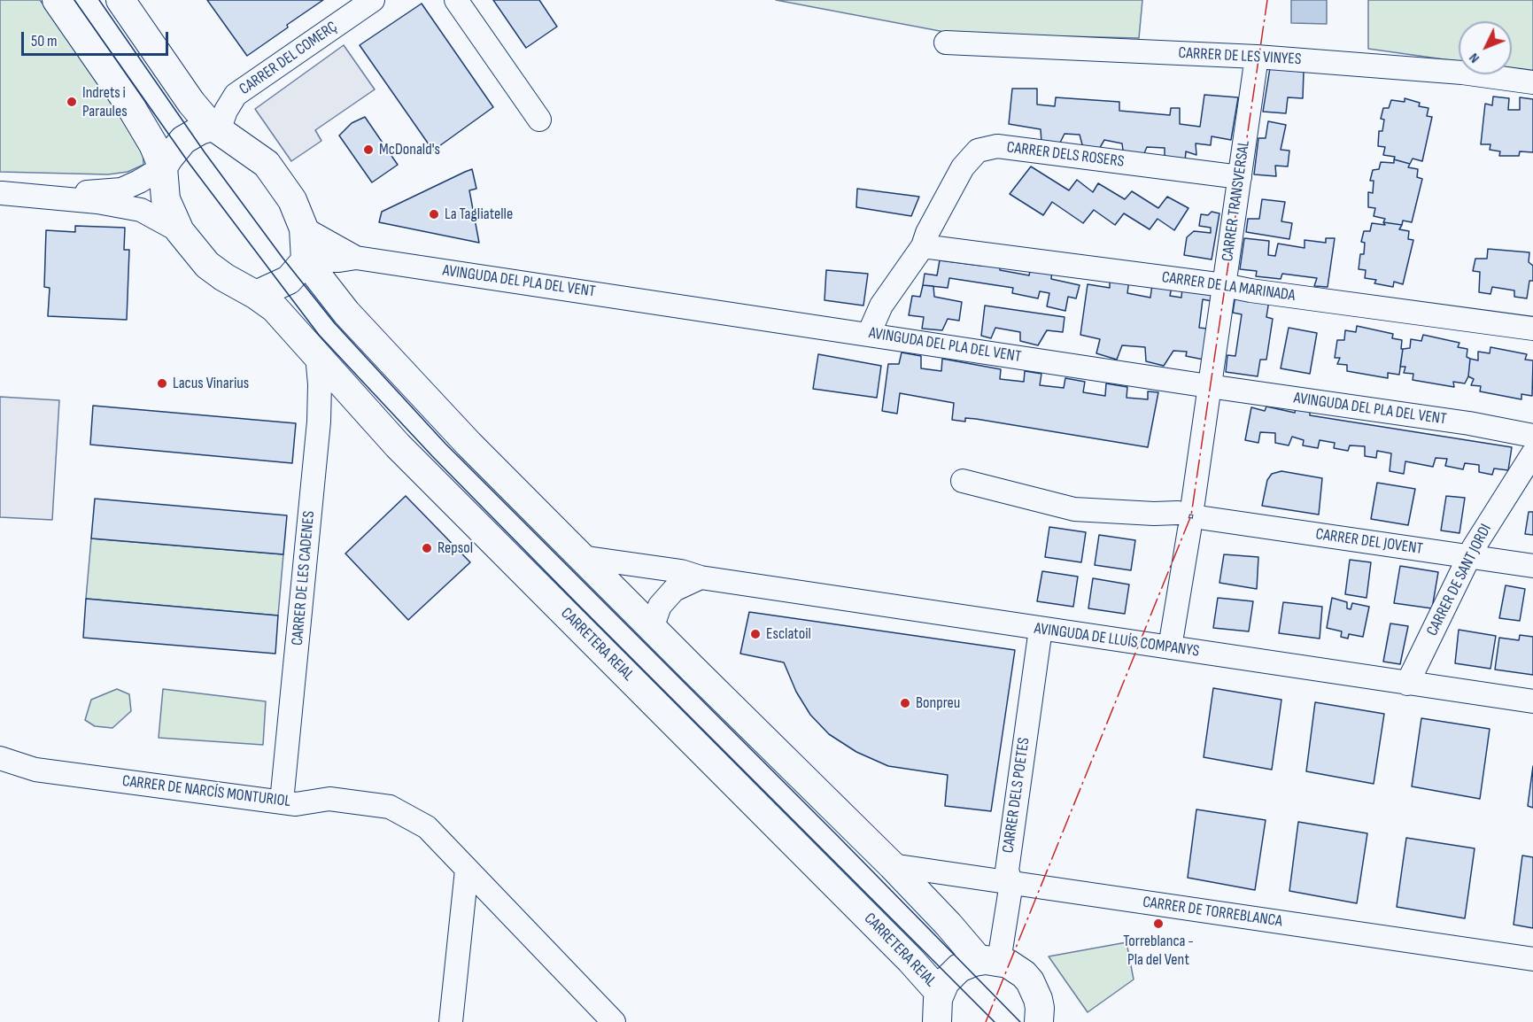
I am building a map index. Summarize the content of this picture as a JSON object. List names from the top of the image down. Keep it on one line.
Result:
{"streets":{"main road":["CARRETERA REIAL"],"street":["CARRER DE LES VINYES","CARRER DEL COMERÇ","CARRER DELS ROSERS","CARRER TRANSVERSAL","AVINGUDA DEL PLA DEL VENT","CARRER DE LA MARINADA","CARRER DEL JOVENT","CARRER DE LES CADENES","CARRER DE SANT JORDI","AVINGUDA DE LLUÍS COMPANYS","CARRER DE NARCÍS MONTURIOL","CARRER DELS POETES","CARRER DE TORREBLANCA"]},"crossings":[["CARRER DE LES VINYES","CARRER TRANSVERSAL"],["CARRER DEL COMERÇ","AVINGUDA DEL PLA DEL VENT"],["CARRER DEL COMERÇ","CARRETERA REIAL"],["CARRER DELS ROSERS","CARRER TRANSVERSAL"],["CARRER DELS ROSERS","AVINGUDA DEL PLA DEL VENT"],["CARRER DELS ROSERS","CARRER DE LA MARINADA"],["CARRER TRANSVERSAL","AVINGUDA DEL PLA DEL VENT"],["CARRER TRANSVERSAL","CARRER DE LA MARINADA"],["CARRER TRANSVERSAL","CARRER DEL JOVENT"],["CARRER TRANSVERSAL","AVINGUDA DE LLUÍS COMPANYS"],["AVINGUDA DEL PLA DEL VENT","CARRETERA REIAL"],["CARRER DEL JOVENT","CARRER DE SANT JORDI"],["CARRER DE LES CADENES","CARRETERA REIAL"],["CARRER DE LES CADENES","CARRER DE NARCÍS MONTURIOL"],["CARRER DE SANT JORDI","AVINGUDA DE LLUÍS COMPANYS"],["AVINGUDA DE LLUÍS COMPANYS","CARRER DELS POETES"],["CARRETERA REIAL","CARRER DELS POETES"],["CARRER DELS POETES","CARRER DE TORREBLANCA"]],"places":["Indrets i Paraules","McDonald's","La Tagliatelle","Lacus Vinarius","Repsol","Esclatoil","Bonpreu","Torreblanca - Pla del Vent"],"scale_bar":"50 m","north":"bottom left"}
